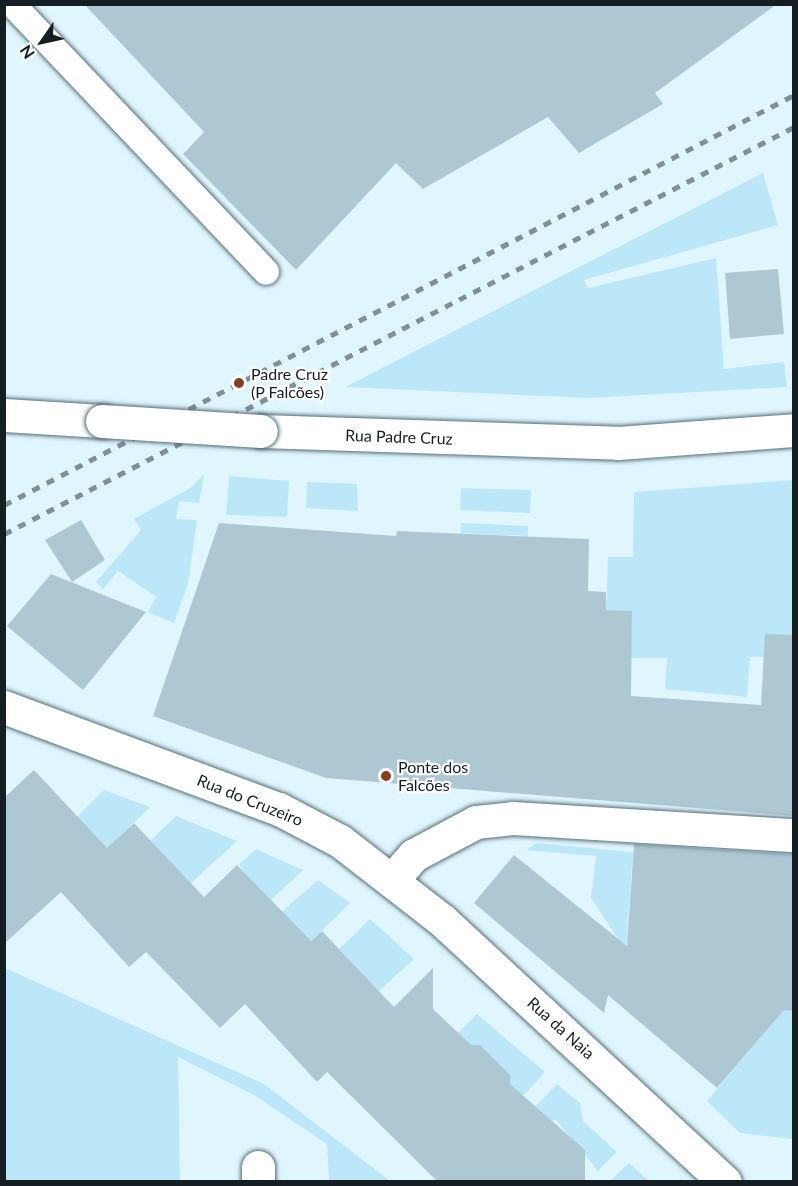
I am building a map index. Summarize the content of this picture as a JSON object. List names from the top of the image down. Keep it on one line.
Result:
{"streets":{"street":["Rua Padre Cruz","Rua do Cruzeiro","Rua da Naia"]},"crossings":[["Rua do Cruzeiro","Rua da Naia"]],"places":["Padre Cruz (P Falcões)","Ponte dos Falcões"],"north":"bottom left"}
